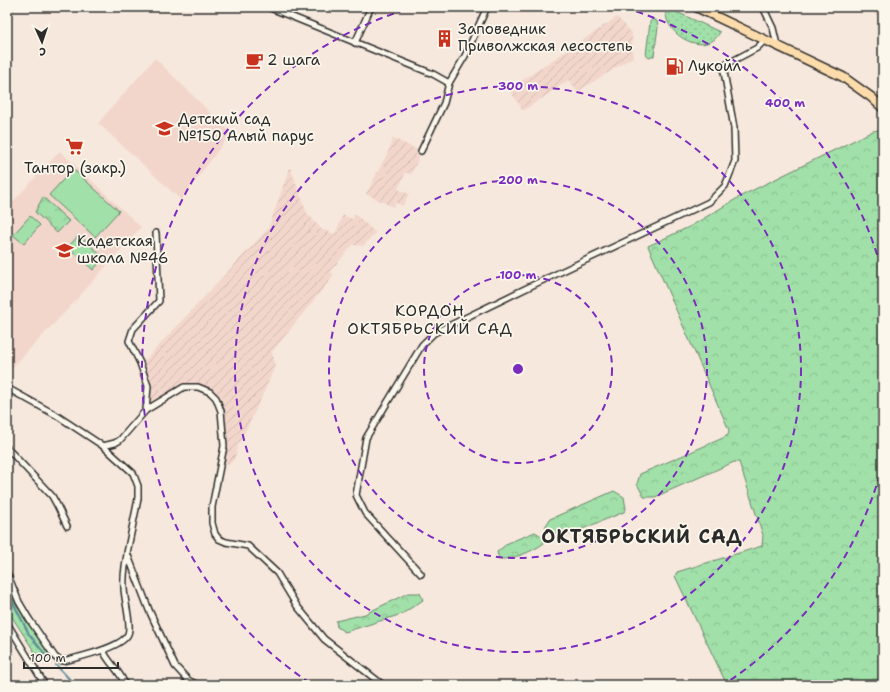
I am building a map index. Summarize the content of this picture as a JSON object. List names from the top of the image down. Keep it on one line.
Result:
{"districts":["КОРДОН ОКТЯБРЬСКИЙ САД","ОКТЯБРЬСКИЙ САД"],"places":{"building":["Заповедник Приволжская лесостепь"],"cafe":["2 шага"],"fuel station":["Лукойл"],"school or university":["Детский сад №150 Алый парус","Кадетская школа №46"],"supermarket":["Тантор (закр.)"]},"scale_bar":"100 m","north":"bottom","rings":["300 m","400 m","200 m","100 m"]}
